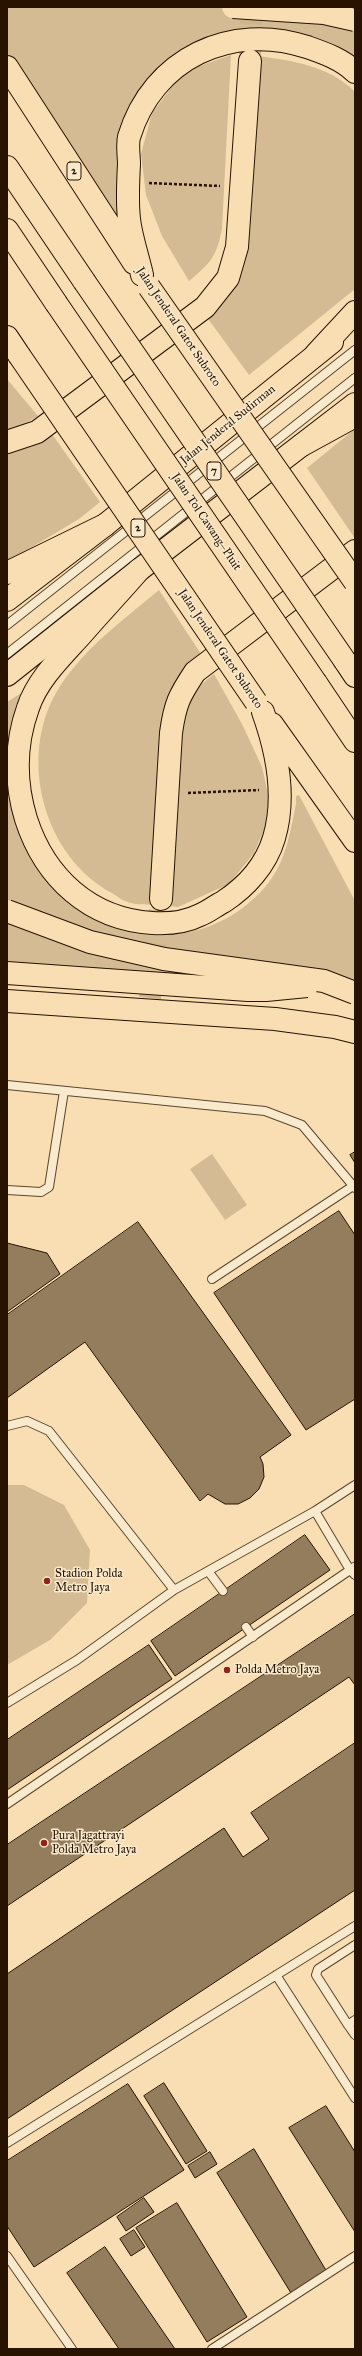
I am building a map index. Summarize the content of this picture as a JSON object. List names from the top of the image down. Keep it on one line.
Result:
{"streets":{"main road":["2","Jalan Jenderal Gatot Subroto","Jalan Jenderal Sudirman","7","Jalan Tol Cawang–Pluit"]},"places":["Stadion Polda Metro Jaya","Polda Metro Jaya","Pura Jagattrayi Polda Metro Jaya"]}
